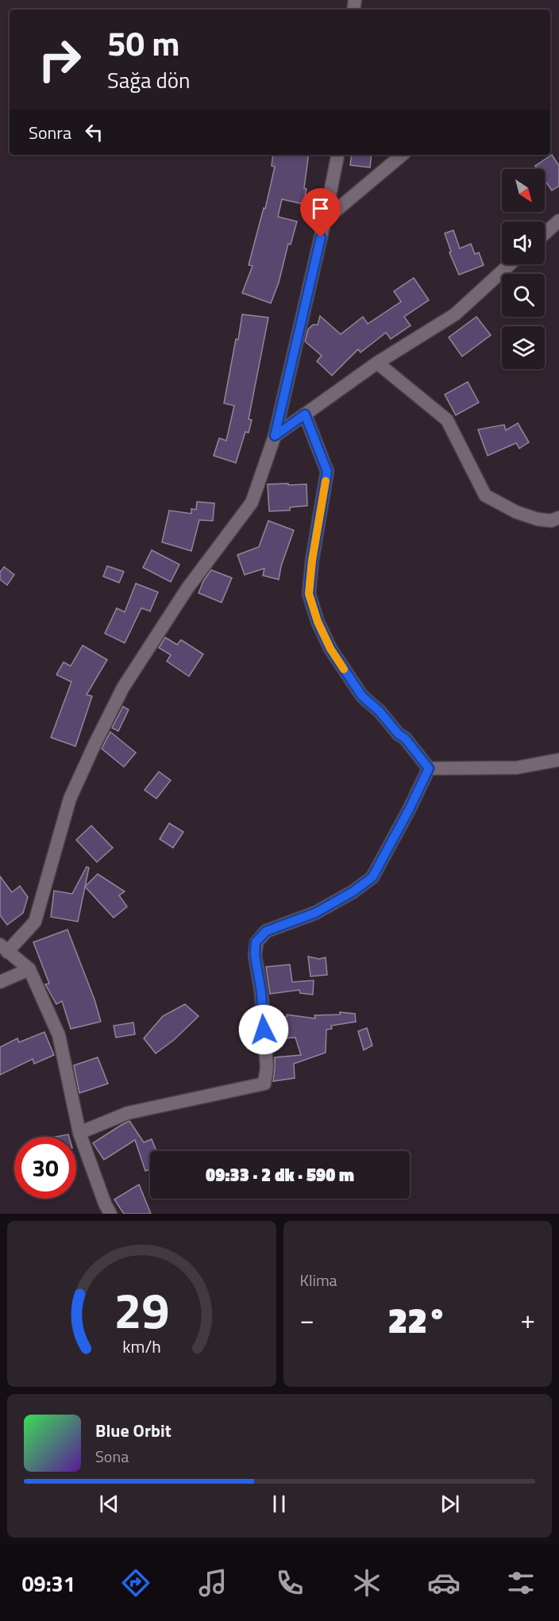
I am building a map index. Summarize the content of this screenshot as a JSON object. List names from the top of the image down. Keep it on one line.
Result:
{"north":"bottom right","page":{"turn":["50 m","Sağa dön"],"then":"Sonra","limit":"30","trip":"09:33 · 2 dk · 590 m","tile":"Klima","heat":["−","22°","+"],"song":["Blue Orbit","Sona"],"tabs":"09:31","gauge":["29","km/h"]}}
